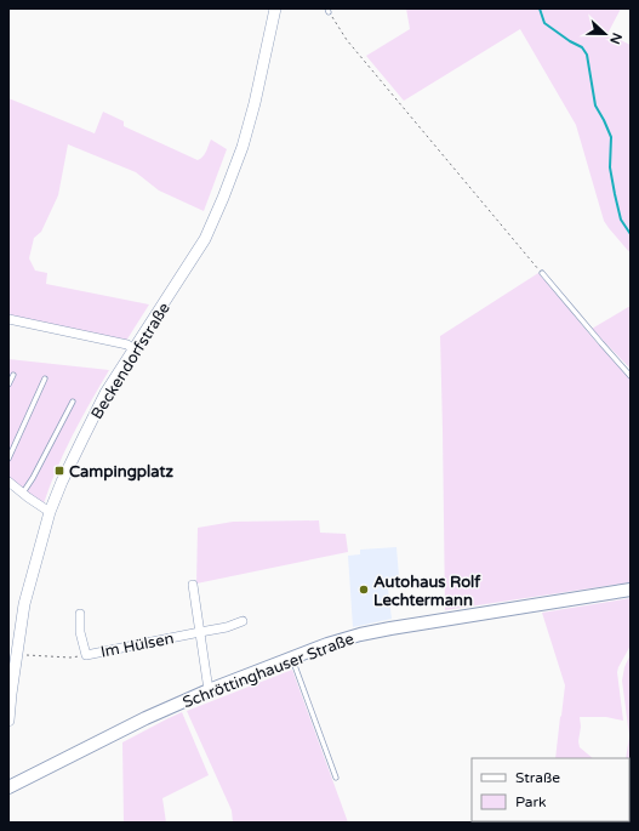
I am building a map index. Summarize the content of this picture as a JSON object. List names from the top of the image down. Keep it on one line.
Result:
{"streets":{"main road":["Schröttinghauser Straße"],"street":["Beckendorfstraße","Im Hülsen"]},"places":{"transit":["Campingplatz"],"other":["Autohaus Rolf Lechtermann"]},"legend":["Straße","Park"],"north":"right"}
